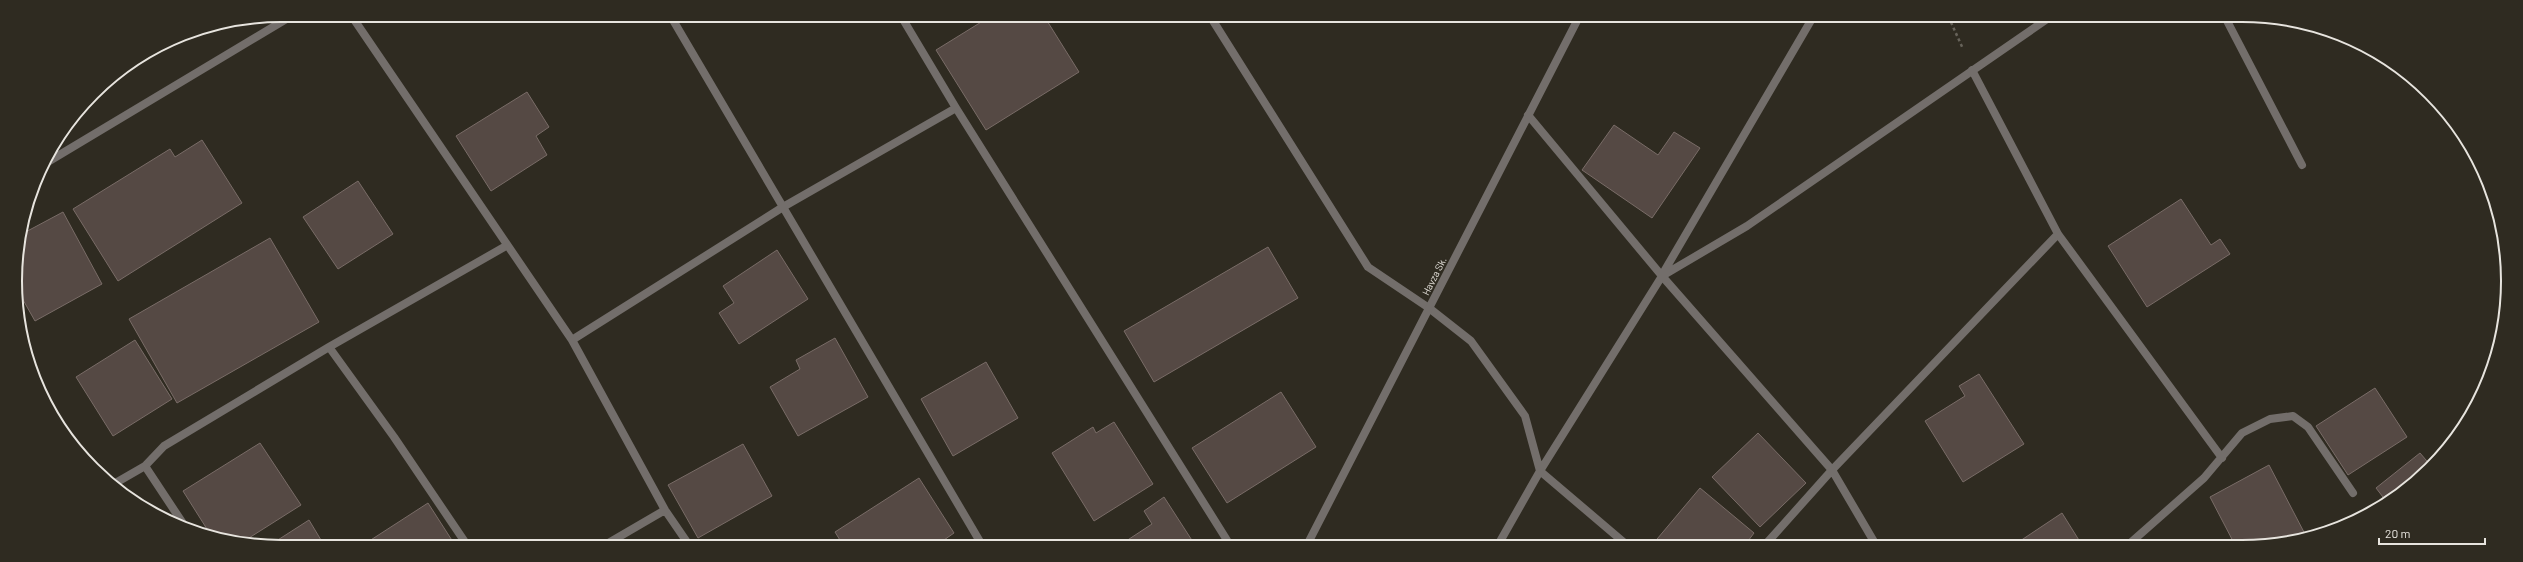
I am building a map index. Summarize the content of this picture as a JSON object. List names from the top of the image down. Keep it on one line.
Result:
{"streets":{"street":["Havza Sk."]},"scale_bar":"20 m"}
